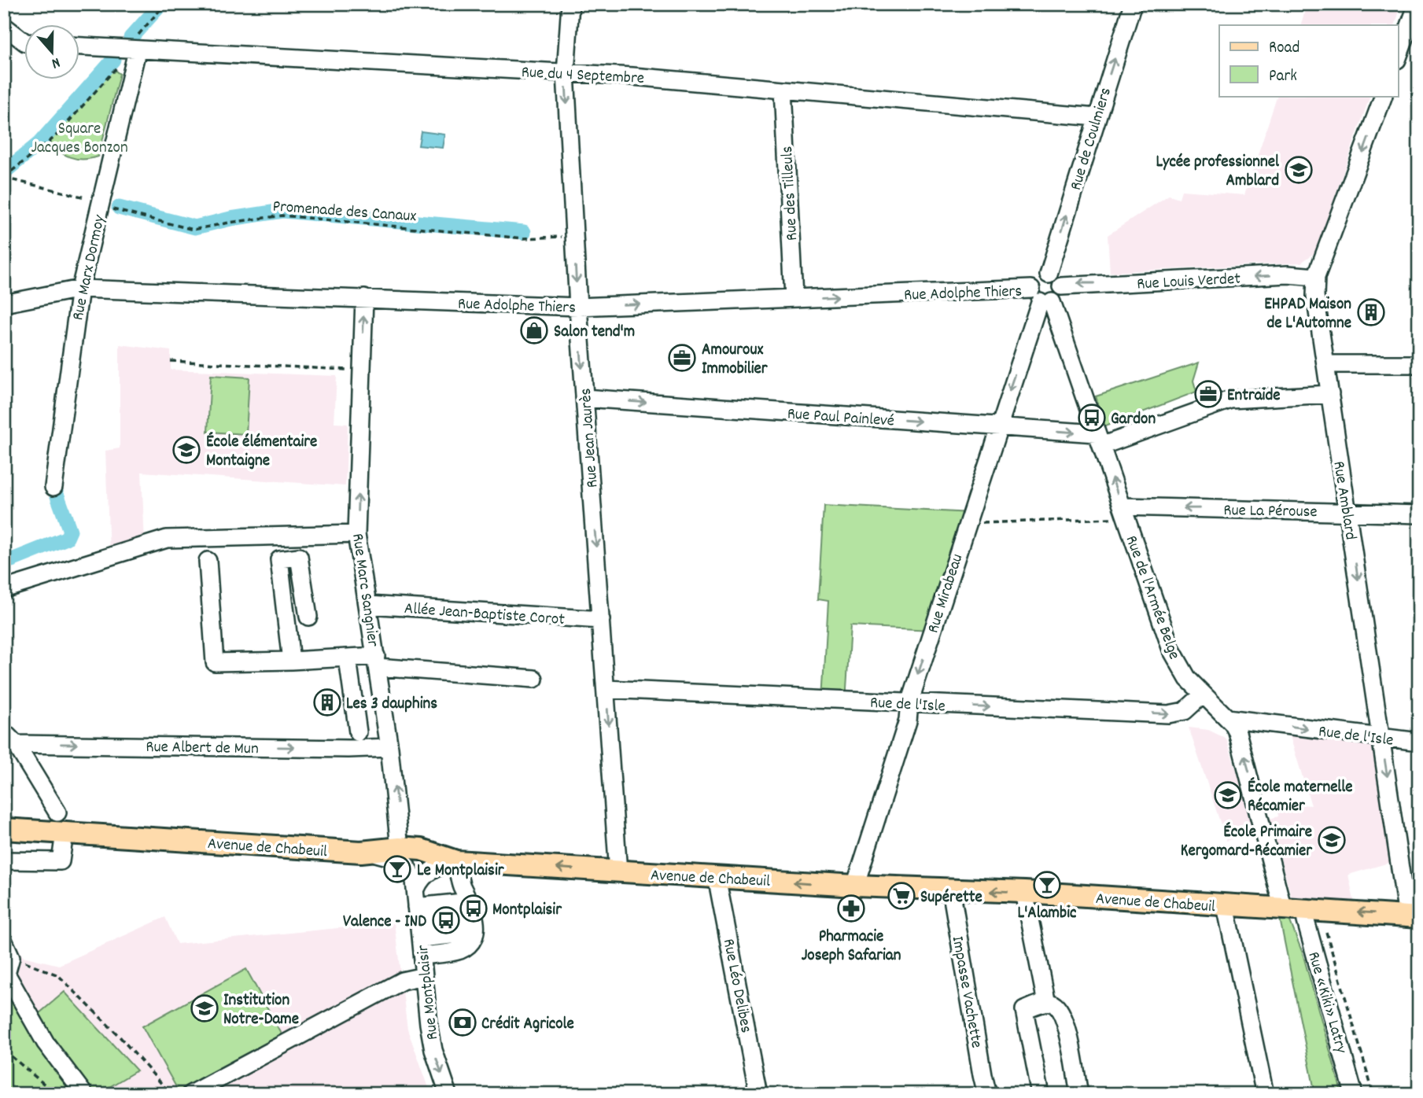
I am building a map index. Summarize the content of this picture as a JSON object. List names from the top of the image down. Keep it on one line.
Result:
{"streets":{"main road":["Avenue de Chabeuil"],"street":["Rue du 4 Septembre","Rue de Coulmiers","Rue des Tilleuls","Rue Marx Dormoy","Rue Louis Verdet","Rue Adolphe Thiers","Rue Paul Painlevé","Rue Jean Jaurès","Rue Amblard","Rue La Pérouse","Rue Marc Sangnier","Rue Mirabeau","Rue de l'Armée Belge","Allée Jean-Baptiste Corot","Rue de l'Isle","Rue Albert de Mun","Rue Léo Delibes","Impasse Vachette","Rue Montplaisir","Rue «Kiki» Latry"],"path":["Promenade des Canaux"]},"crossings":[["Rue du 4 Septembre","Rue de Coulmiers"],["Rue du 4 Septembre","Rue des Tilleuls"],["Rue du 4 Septembre","Rue Marx Dormoy"],["Rue du 4 Septembre","Rue Jean Jaurès"],["Rue des Tilleuls","Rue Adolphe Thiers"],["Promenade des Canaux","Rue Marx Dormoy"],["Promenade des Canaux","Rue Jean Jaurès"],["Rue Marx Dormoy","Rue Adolphe Thiers"],["Rue Louis Verdet","Rue Amblard"],["Rue Louis Verdet","Rue Mirabeau"],["Rue Adolphe Thiers","Rue Jean Jaurès"],["Rue Adolphe Thiers","Rue Marc Sangnier"],["Rue Adolphe Thiers","Rue Mirabeau"],["Rue Adolphe Thiers","Rue de l'Armée Belge"],["Rue Paul Painlevé","Rue Jean Jaurès"],["Rue Paul Painlevé","Rue Mirabeau"],["Rue Paul Painlevé","Rue de l'Armée Belge"],["Rue Jean Jaurès","Allée Jean-Baptiste Corot"],["Rue Jean Jaurès","Rue de l'Isle"],["Rue Jean Jaurès","Avenue de Chabeuil"],["Rue Amblard","Rue La Pérouse"],["Rue Amblard","Rue de l'Isle"],["Rue Amblard","Avenue de Chabeuil"],["Rue La Pérouse","Rue de l'Armée Belge"],["Rue Marc Sangnier","Allée Jean-Baptiste Corot"],["Rue Marc Sangnier","Rue Albert de Mun"],["Rue Marc Sangnier","Avenue de Chabeuil"],["Rue Mirabeau","Rue de l'Armée Belge"],["Rue Mirabeau","Rue de l'Isle"],["Rue Mirabeau","Avenue de Chabeuil"],["Rue de l'Armée Belge","Rue de l'Isle"],["Rue de l'Armée Belge","Avenue de Chabeuil"],["Avenue de Chabeuil","Rue Léo Delibes"],["Avenue de Chabeuil","Impasse Vachette"],["Avenue de Chabeuil","Rue Montplaisir"],["Avenue de Chabeuil","Rue «Kiki» Latry"]],"one_way":["Rue de Coulmiers","Rue Adolphe Thiers","Rue Paul Painlevé","Rue Jean Jaurès","Rue Amblard","Rue Marc Sangnier","Rue Mirabeau","Rue de l'Armée Belge","Rue de l'Isle","Rue Albert de Mun","Rue Montplaisir"],"parks":["Square Jacques Bonzon"],"places":{"school or university":["Lycée professionnel Amblard","École élémentaire Montaigne","École maternelle Récamier","École Primaire Kergomard-Récamier","Institution Notre-Dame"],"building":["EHPAD Maison de L'Automne","Les 3 dauphins"],"shop":["Salon tend'm"],"office":["Amouroux Immobilier","Entraide"],"bus stop":["Gardon","Montplaisir","Valence - IND"],"bar":["Le Montplaisir","L'Alambic"],"supermarket":["Supérette"],"pharmacy":["Pharmacie Joseph Safarian"],"bank":["Crédit Agricole"]},"legend":["Road","Park"],"north":"bottom"}
